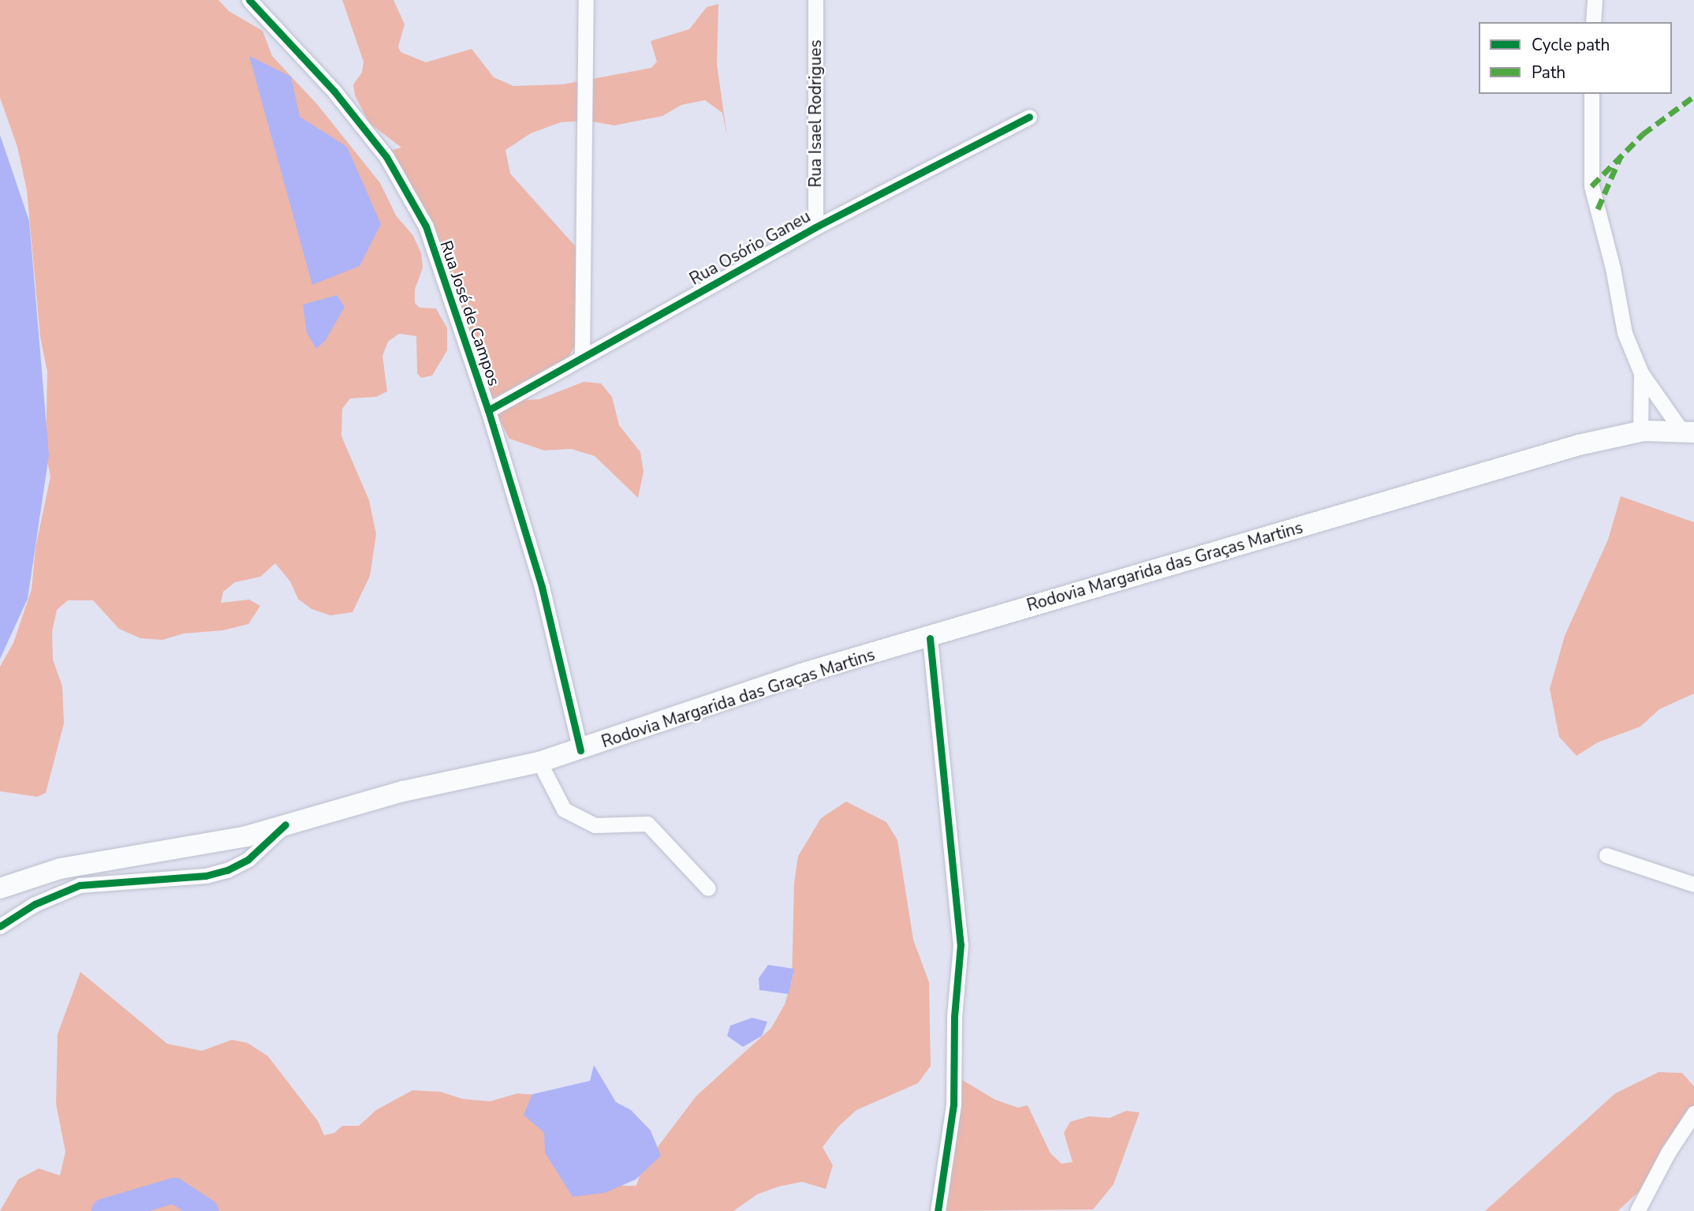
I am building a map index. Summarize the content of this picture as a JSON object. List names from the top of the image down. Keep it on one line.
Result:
{"streets":{"main road":["Rodovia Margarida das Graças Martins"],"street":["Rua Isael Rodrigues","Rua Osório Ganeu","Rua José de Campos"]},"crossings":[["Rua Isael Rodrigues","Rua Osório Ganeu"],["Rua Osório Ganeu","Rua José de Campos"],["Rua José de Campos","Rodovia Margarida das Graças Martins"]],"legend":["Cycle path","Path"]}
